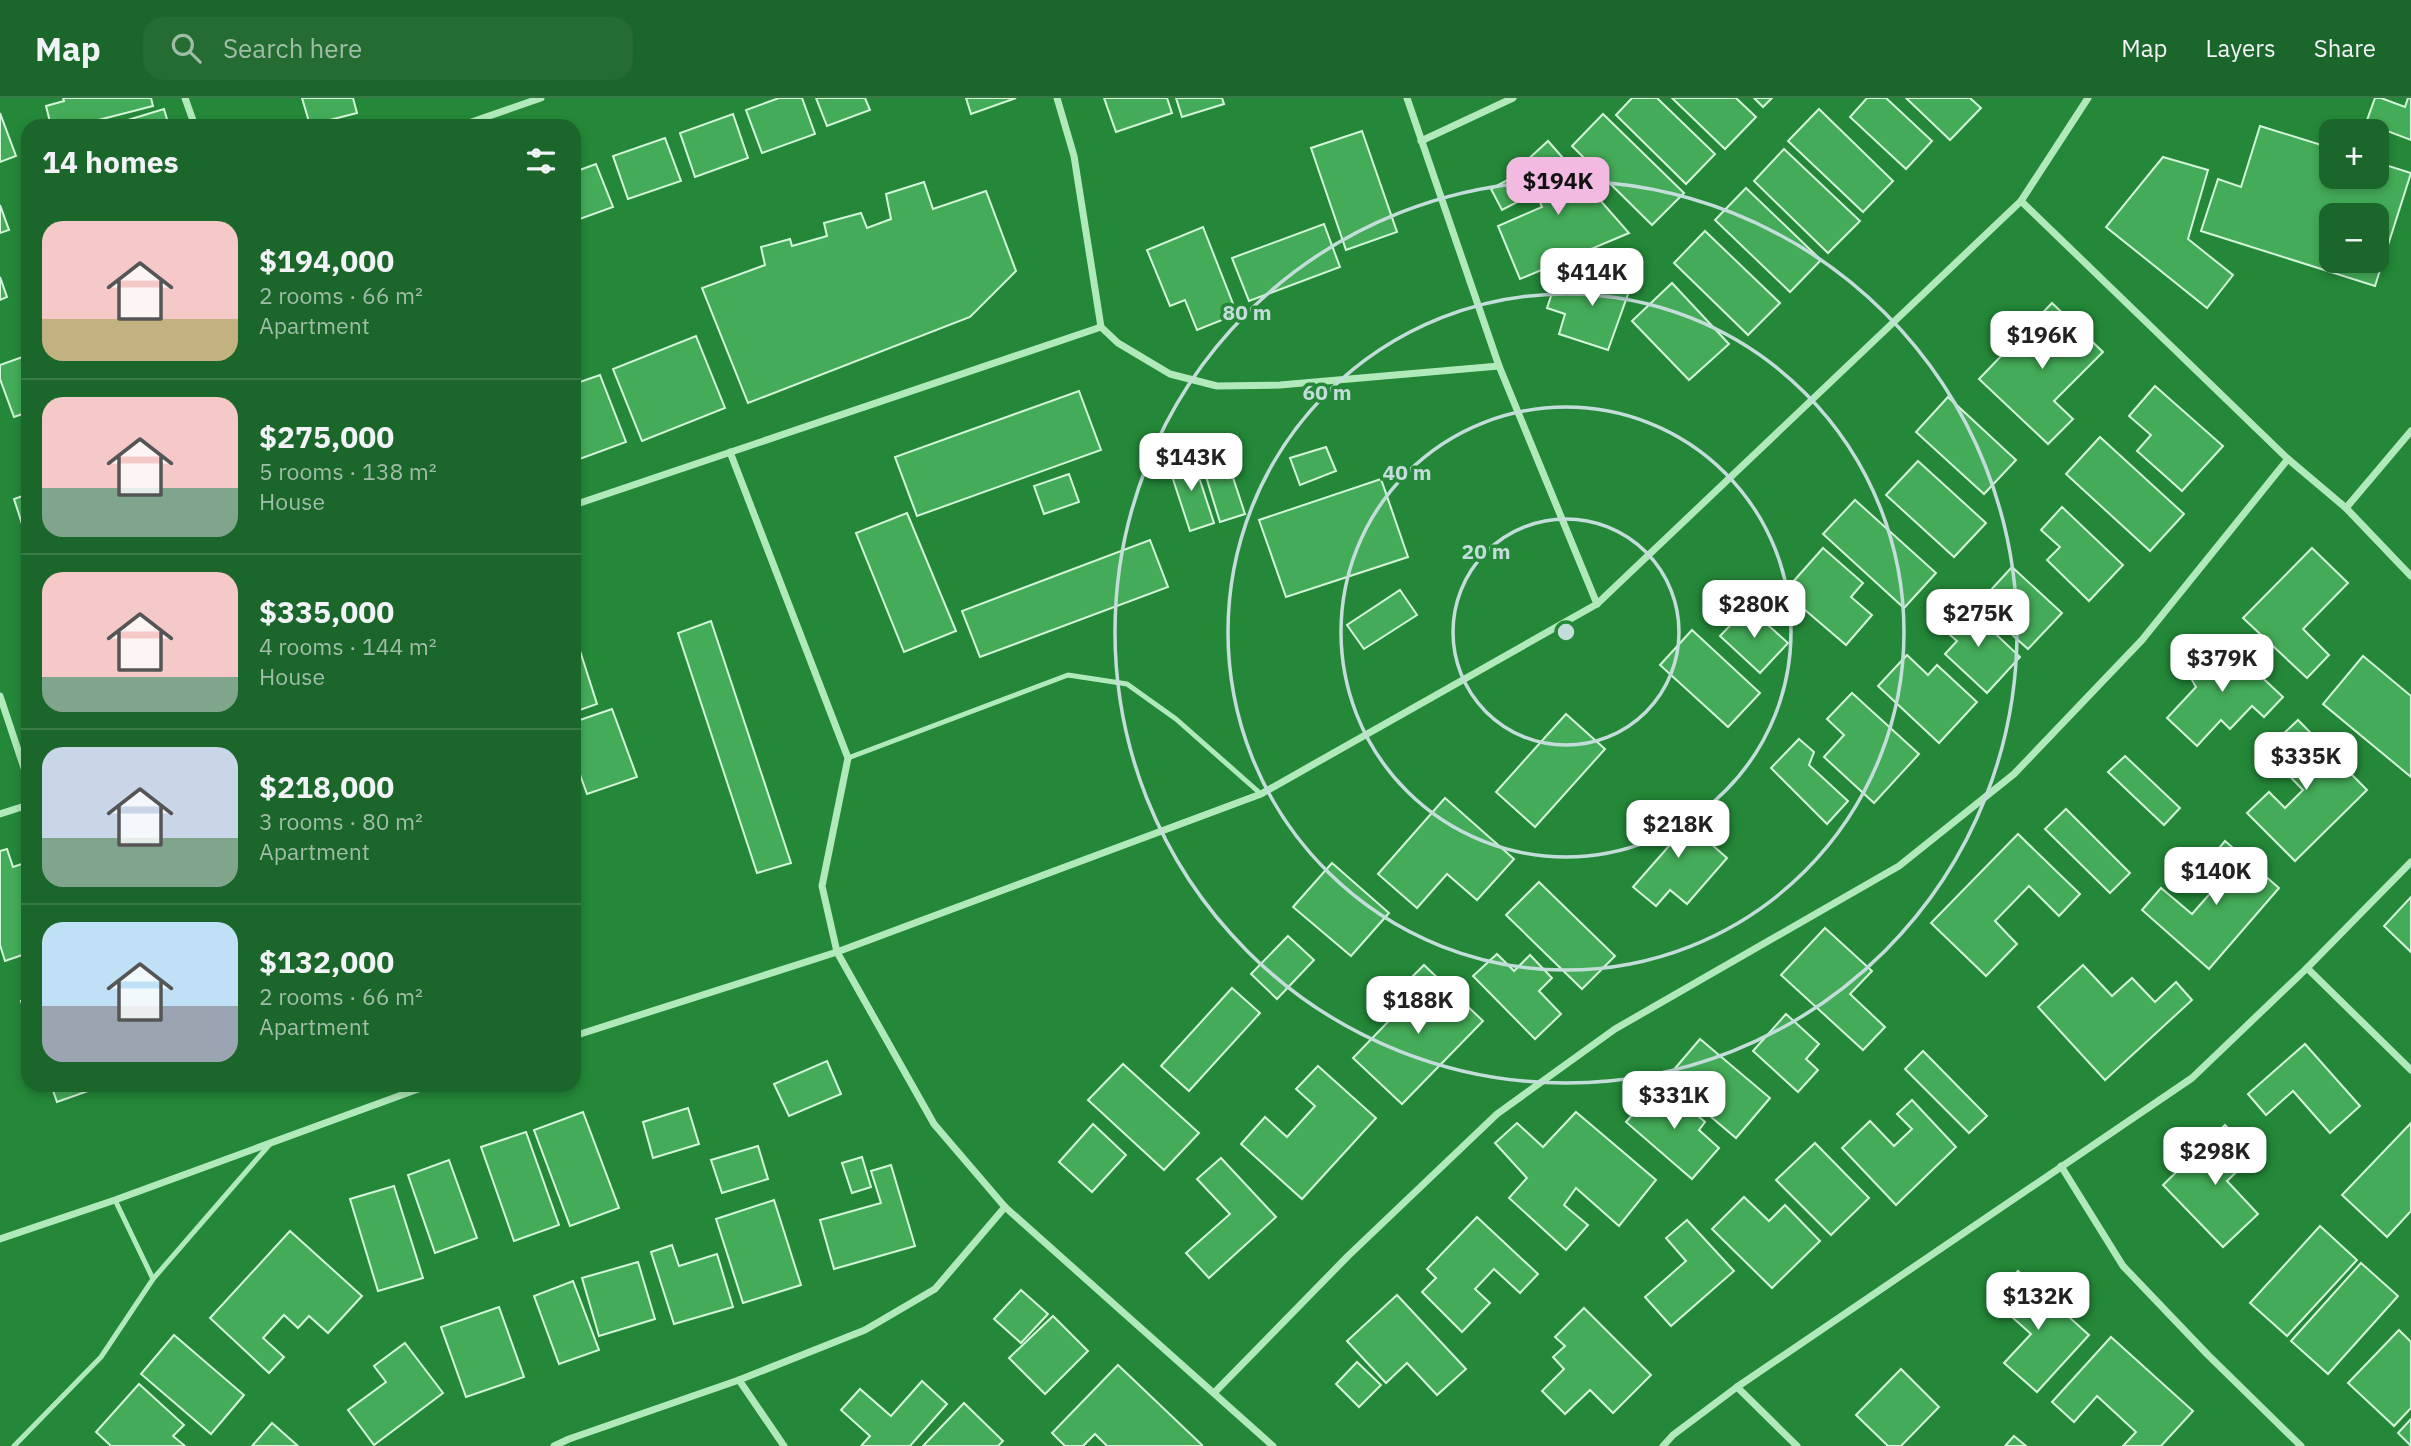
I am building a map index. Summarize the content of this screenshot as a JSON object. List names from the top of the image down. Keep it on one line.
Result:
{"page":{"header":"Map","search":"Search here","nav":["Map","Layers","Share"],"map_buttons":["+","−"],"heading":"14 homes","price":["$194K","$414K","$196K","$143K","$280K","$275K","$379K","$335K","$218K","$140K","$188K","$331K","$298K","$132K"],"list":[{"name":"$194,000","note":"2 rooms · 66 m² · Apartment"},{"name":"$275,000","note":"5 rooms · 138 m² · House"},{"name":"$335,000","note":"4 rooms · 144 m² · House"},{"name":"$218,000","note":"3 rooms · 80 m² · Apartment"},{"name":"$132,000","note":"2 rooms · 66 m² · Apartment"}]},"rings":["80 m","60 m","40 m","20 m"]}
